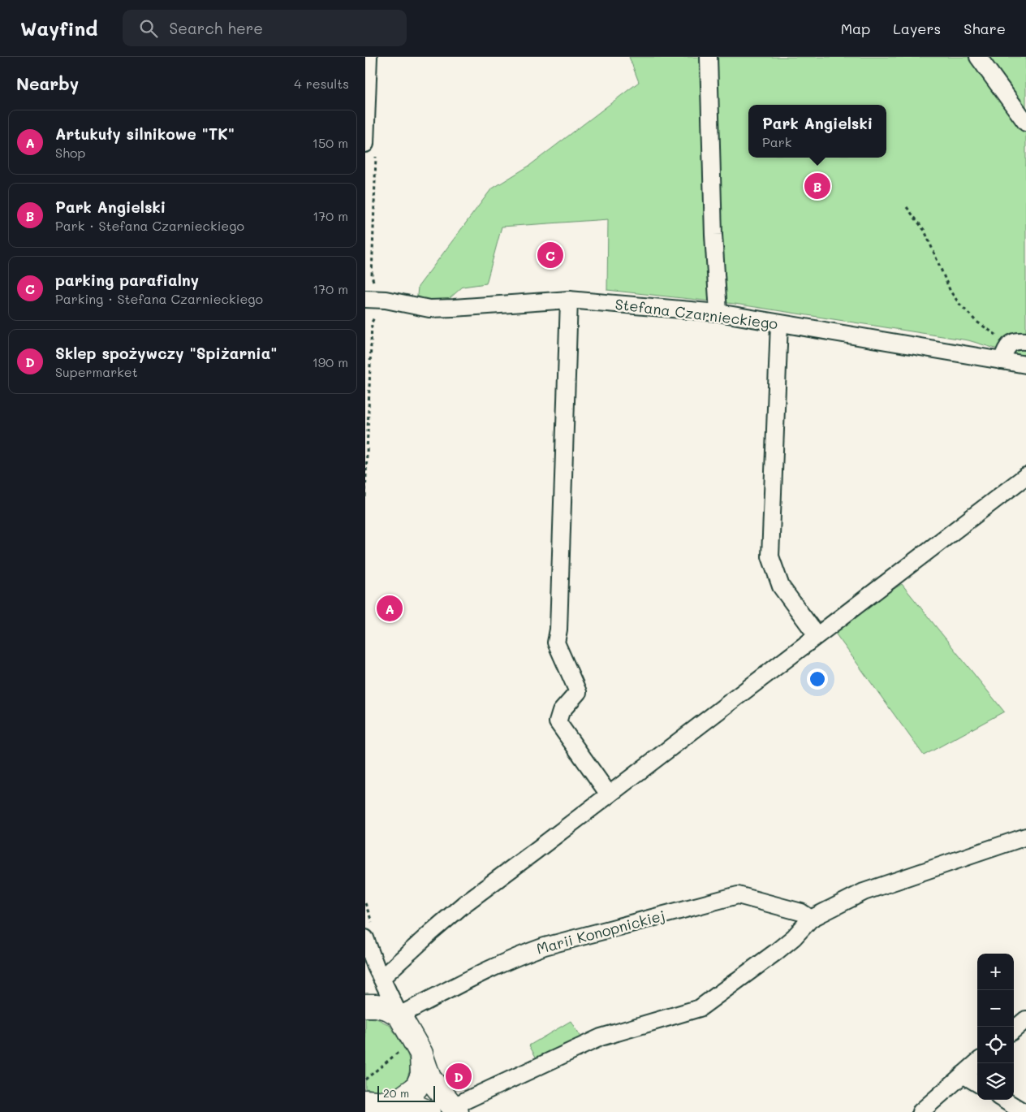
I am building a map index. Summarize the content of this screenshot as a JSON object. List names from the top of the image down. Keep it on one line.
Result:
{"streets":{"street":["Stefana Czarnieckiego","Marii Konopnickiej"]},"scale_bar":"20 m","page":{"header":"Wayfind","search":"Search here","nav":["Map","Layers","Share"],"heading":["Nearby","4 results"],"popup":["Park Angielski","Park"],"list":[{"mark":"A","name":"Artukuły silnikowe \"TK\"","note":"Shop","value":"150 m"},{"mark":"B","name":"Park Angielski","note":"Park · Stefana Czarnieckiego","value":"170 m"},{"mark":"C","name":"parking parafialny","note":"Parking · Stefana Czarnieckiego","value":"170 m"},{"mark":"D","name":"Sklep spożywczy \"Spiżarnia\"","note":"Supermarket","value":"190 m"}],"pins":["B","C","A","D"],"map_buttons":["+","−"],"scale":"20 m"}}
